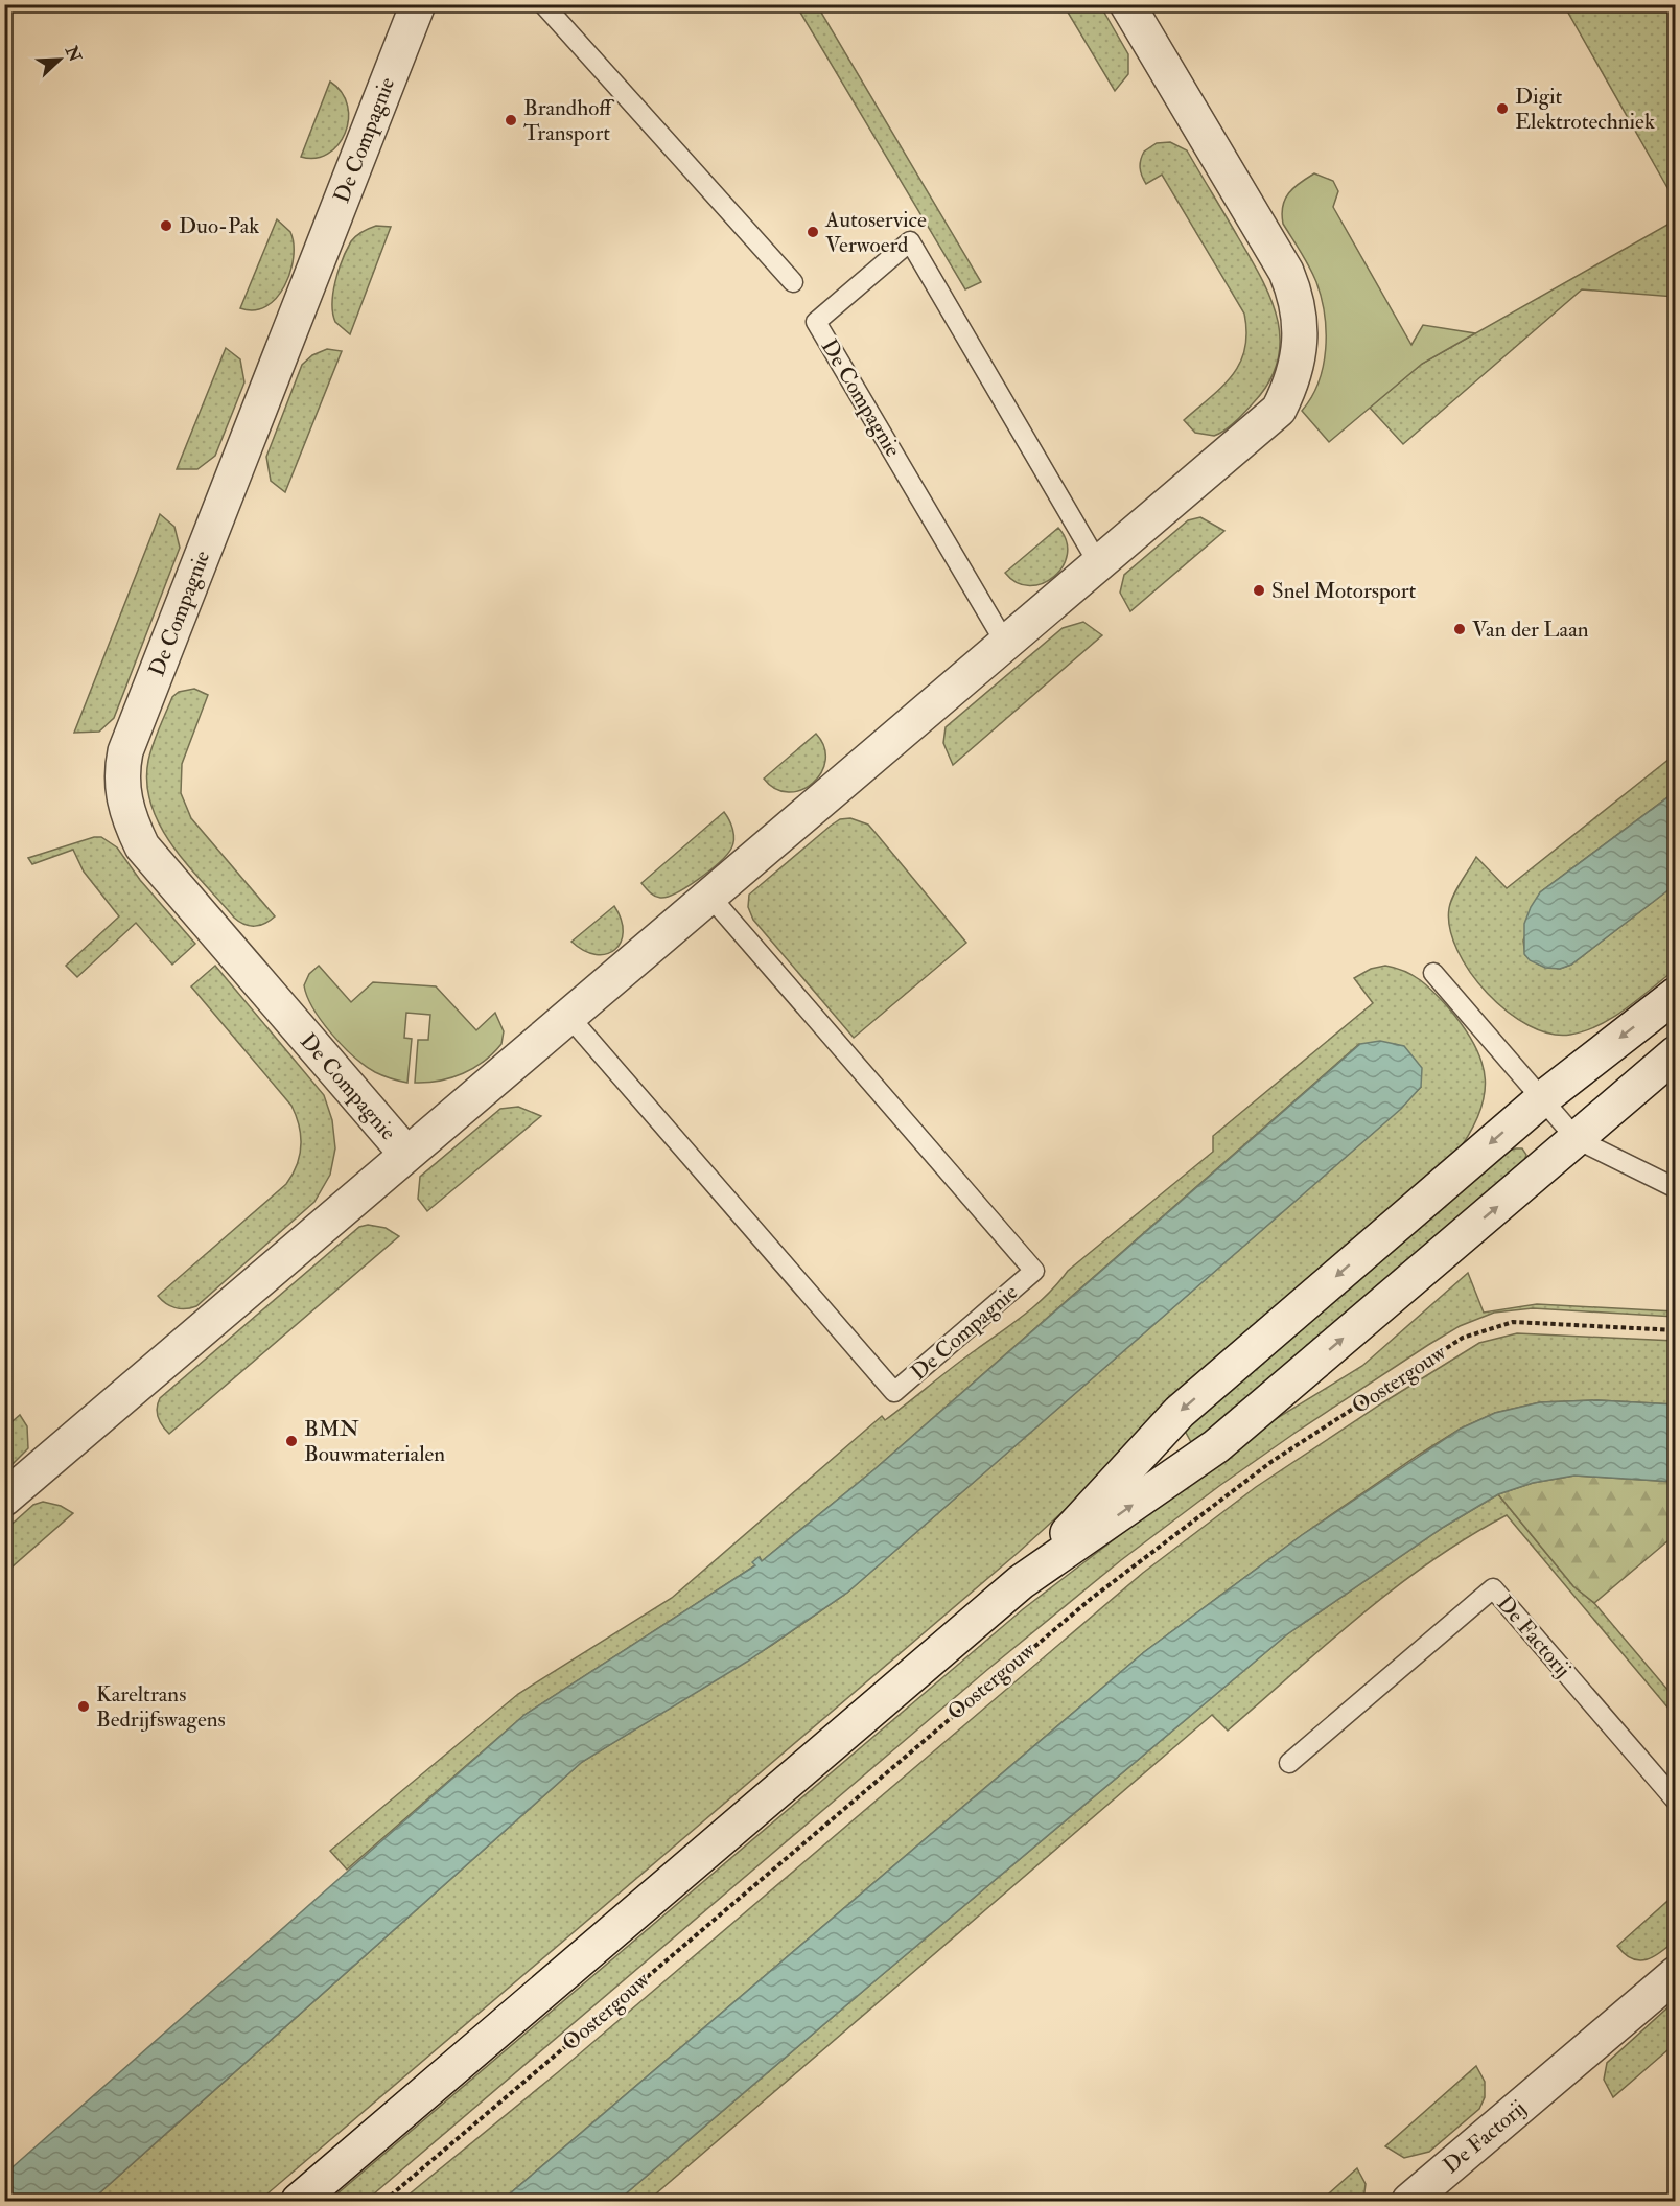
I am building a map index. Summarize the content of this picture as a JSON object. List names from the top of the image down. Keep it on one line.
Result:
{"streets":{"street":["De Compagnie","De Factorij"],"path":["Oostergouw"]},"places":["Digit Elektrotechniek","Brandhoff Transport","Duo-Pak","Autoservice Verwoerd","Snel Motorsport","Van der Laan","BMN Bouwmaterialen","Kareltrans Bedrijfswagens"],"north":"top right"}
